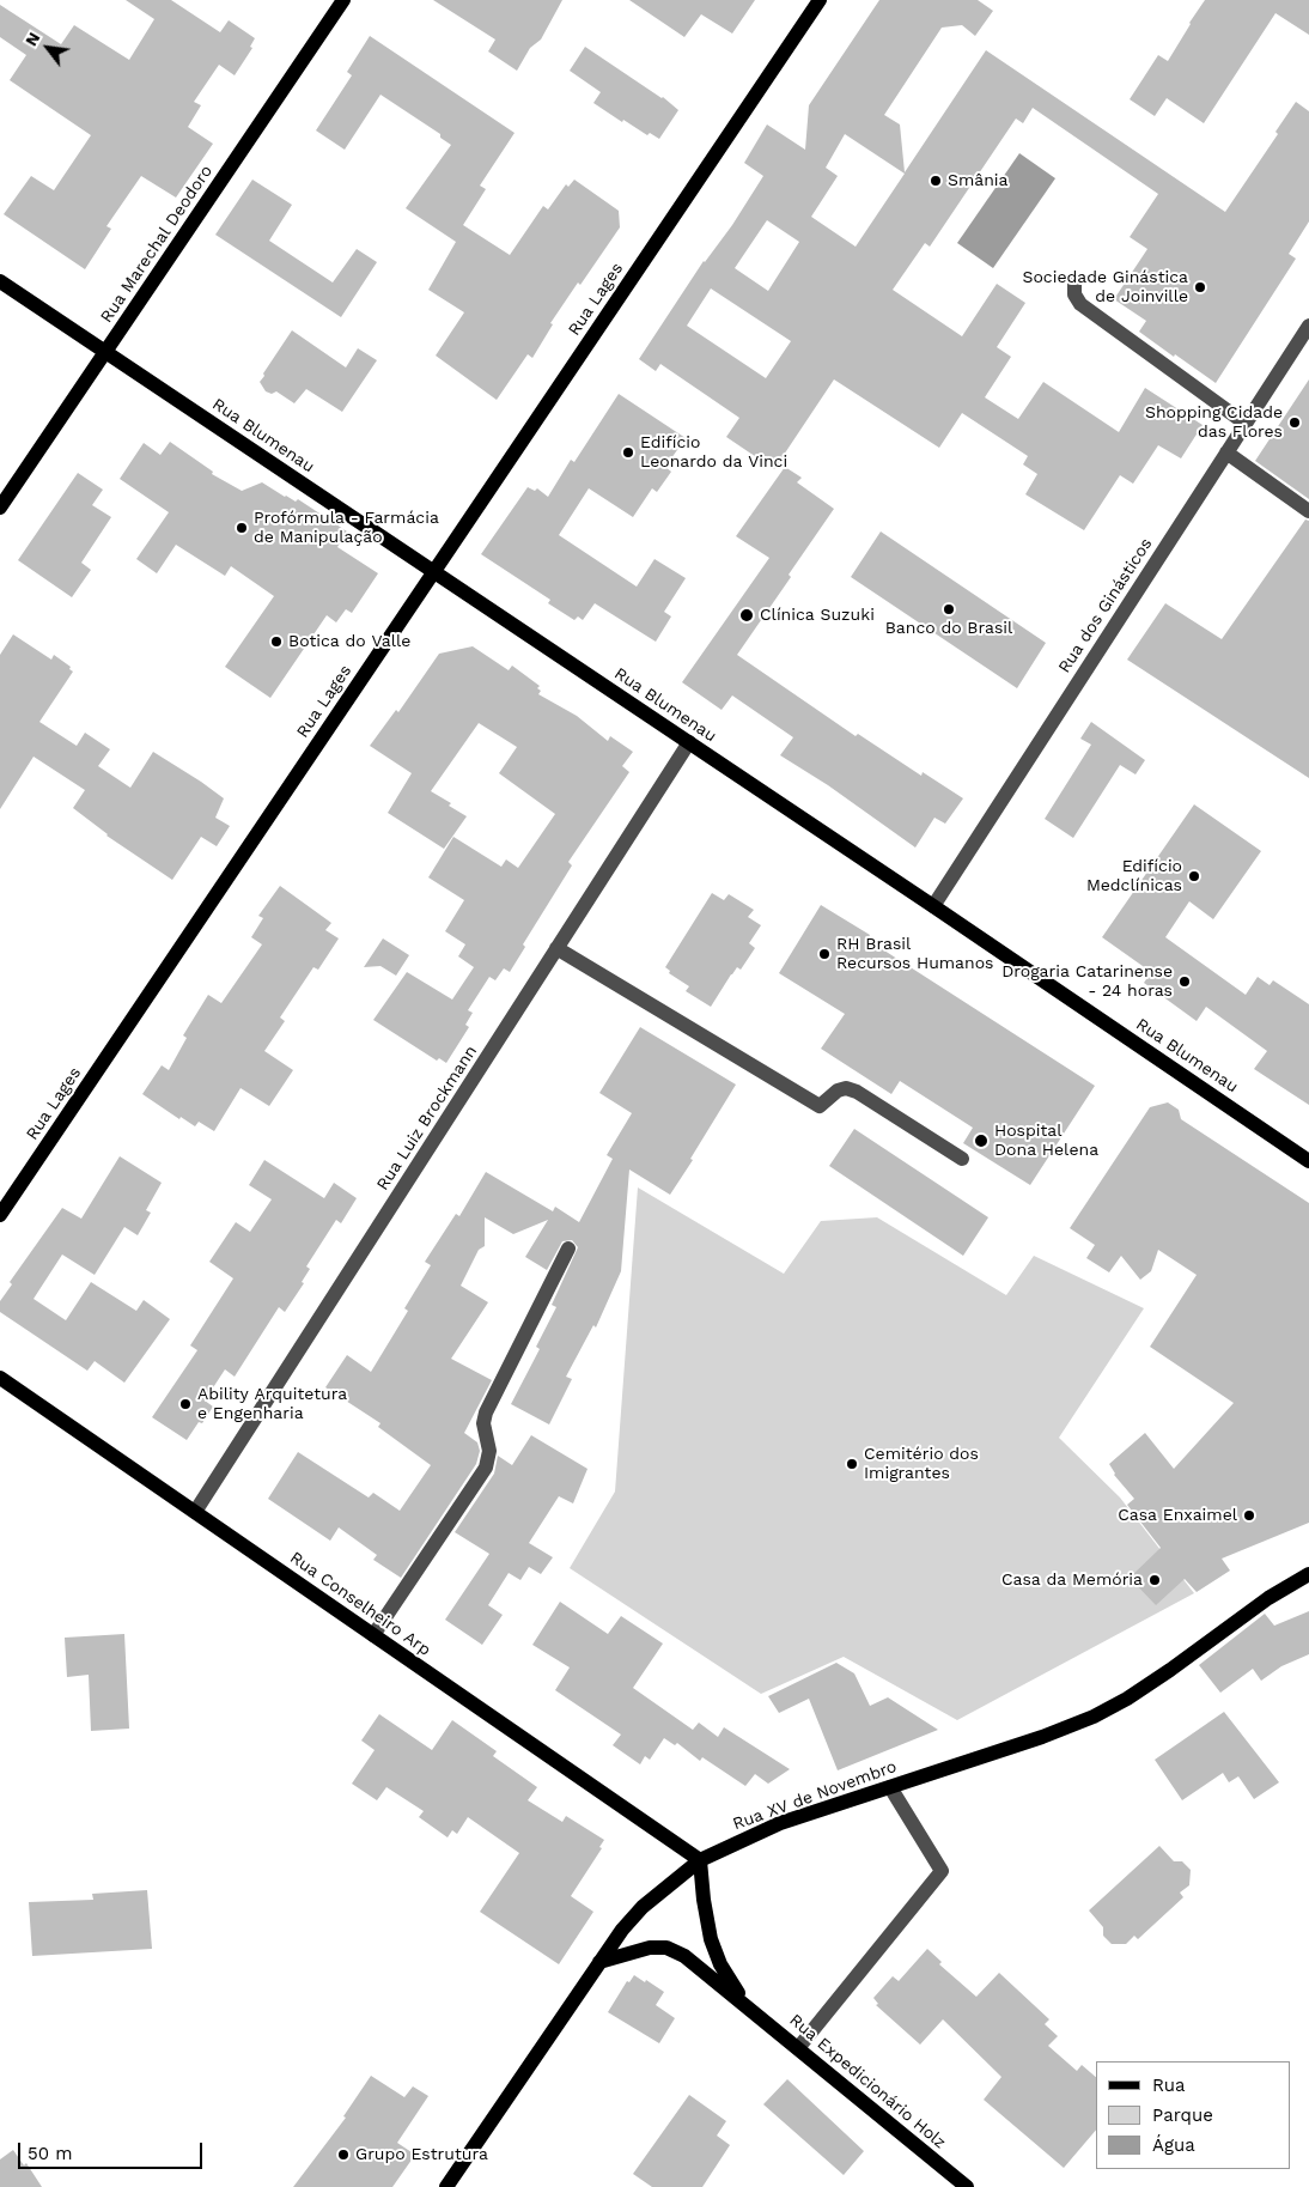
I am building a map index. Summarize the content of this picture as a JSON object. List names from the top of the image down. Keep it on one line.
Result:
{"streets":{"main road":["Rua Marechal Deodoro","Rua Lages","Rua Blumenau","Rua Conselheiro Arp","Rua XV de Novembro","Rua Expedicionário Holz"],"street":["Rua dos Ginásticos","Rua Luiz Brockmann"]},"crossings":[["Rua Marechal Deodoro","Rua Blumenau"],["Rua Lages","Rua Blumenau"],["Rua Blumenau","Rua dos Ginásticos"],["Rua Blumenau","Rua Luiz Brockmann"],["Rua Luiz Brockmann","Rua Conselheiro Arp"],["Rua Conselheiro Arp","Rua XV de Novembro"],["Rua Conselheiro Arp","Rua Expedicionário Holz"],["Rua XV de Novembro","Rua Expedicionário Holz"]],"places":["Smânia","Sociedade Ginástica de Joinville","Shopping Cidade das Flores","Edifício Leonardo da Vinci","Profórmula - Farmácia de Manipulação","Banco do Brasil","Clínica Suzuki","Botica do Valle","Edifício Medclínicas","RH Brasil Recursos Humanos","Drogaria Catarinense - 24 horas","Hospital Dona Helena","Ability Arquitetura e Engenharia","Cemitério dos Imigrantes","Casa Enxaimel","Casa da Memória","Grupo Estrutura"],"legend":["Rua","Parque","Água"],"scale_bar":"50 m","north":"top left"}
